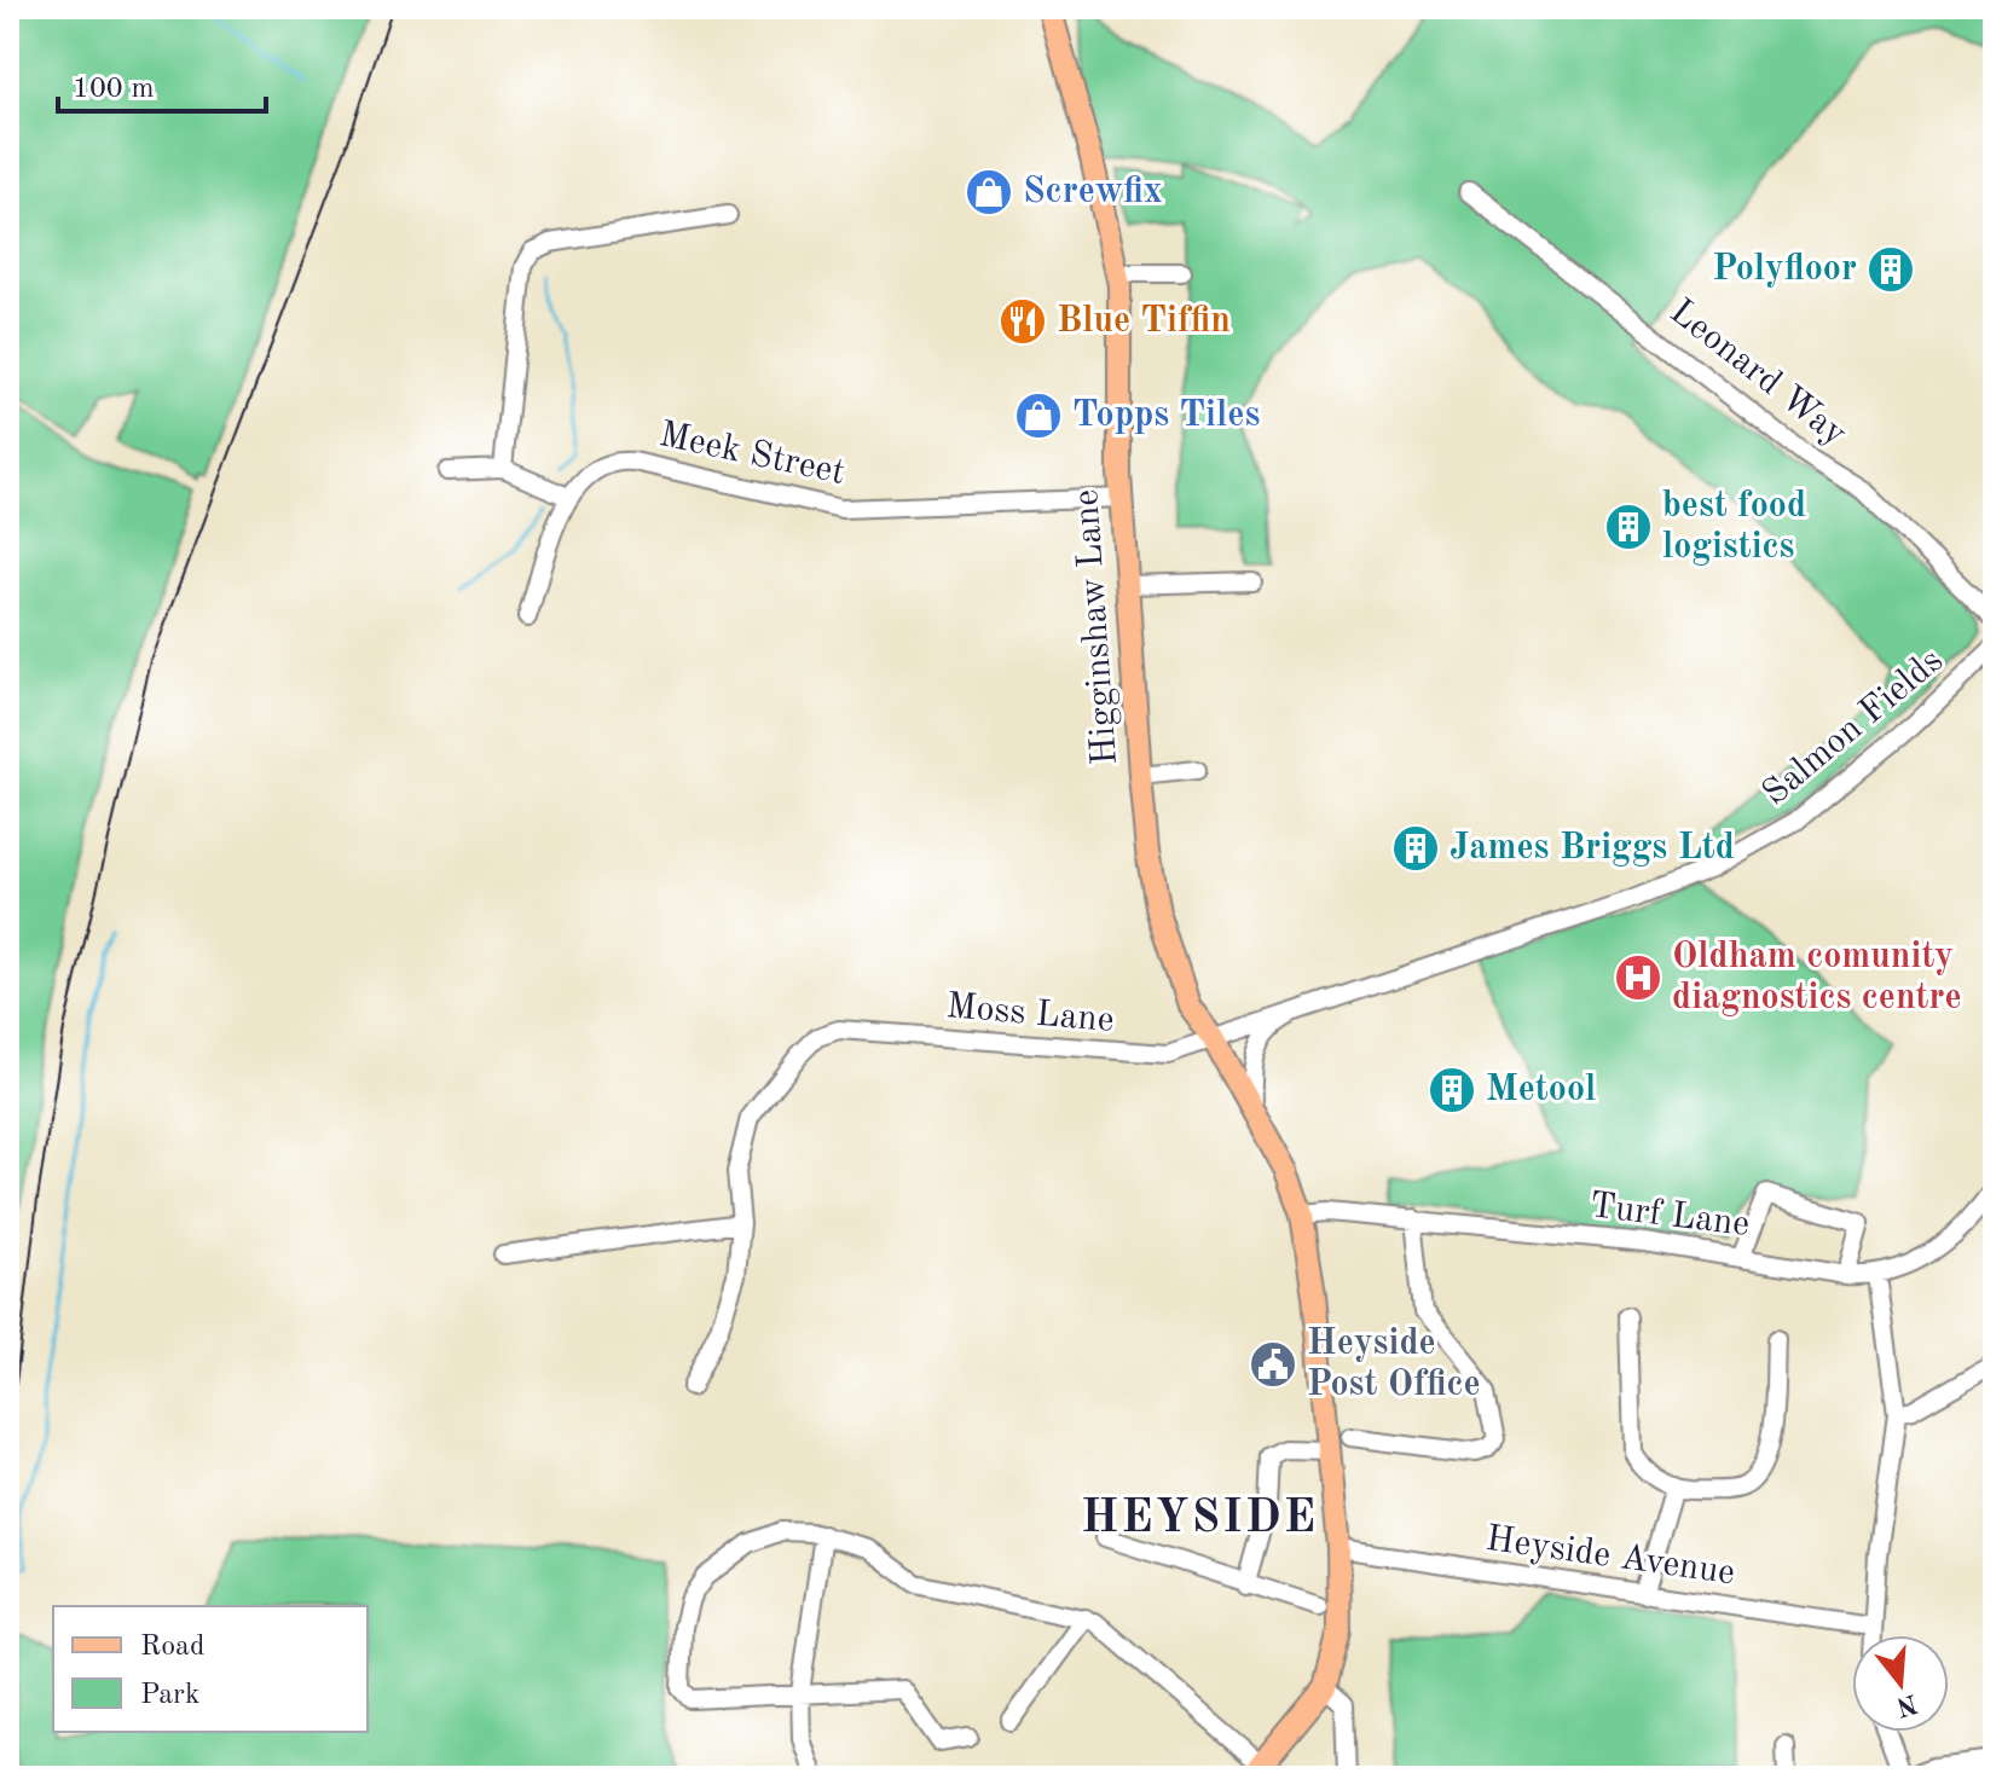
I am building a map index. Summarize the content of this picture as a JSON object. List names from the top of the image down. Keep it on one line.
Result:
{"streets":{"main road":["Higginshaw Lane"],"street":["Leonard Way","Meek Street","Salmon Fields","Moss Lane","Turf Lane","Heyside Avenue"]},"crossings":[["Meek Street","Higginshaw Lane"],["Higginshaw Lane","Salmon Fields"],["Higginshaw Lane","Moss Lane"],["Higginshaw Lane","Turf Lane"],["Salmon Fields","Moss Lane"]],"districts":["HEYSIDE"],"places":{"shop":["Screwfix","Topps Tiles"],"building":["Polyfloor","best food logistics","James Briggs Ltd","Metool"],"restaurant":["Blue Tiffin"],"hospital":["Oldham comunity diagnostics centre"],"public building":["Heyside Post Office"]},"legend":["Road","Park"],"scale_bar":"100 m","north":"bottom"}
